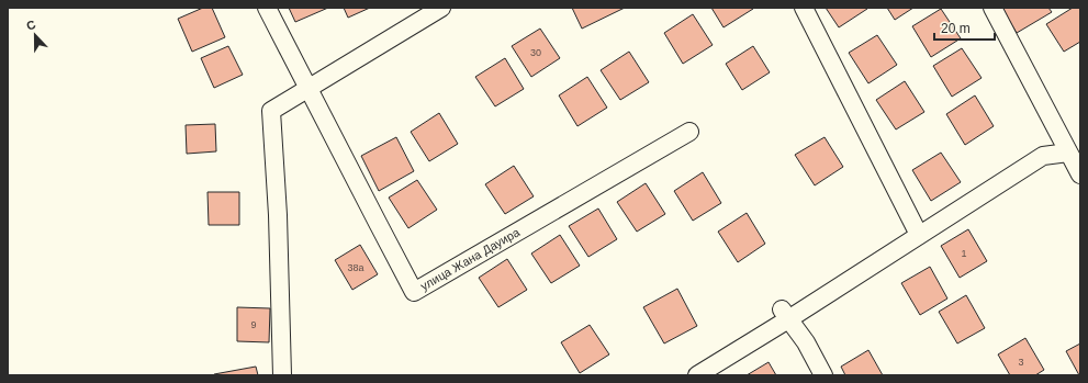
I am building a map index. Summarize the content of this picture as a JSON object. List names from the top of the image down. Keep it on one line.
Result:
{"streets":{"street":["улица Жана Дауира"]},"house_numbers":["30","1","38а","9","3"],"scale_bar":"20 m","north":"top"}
